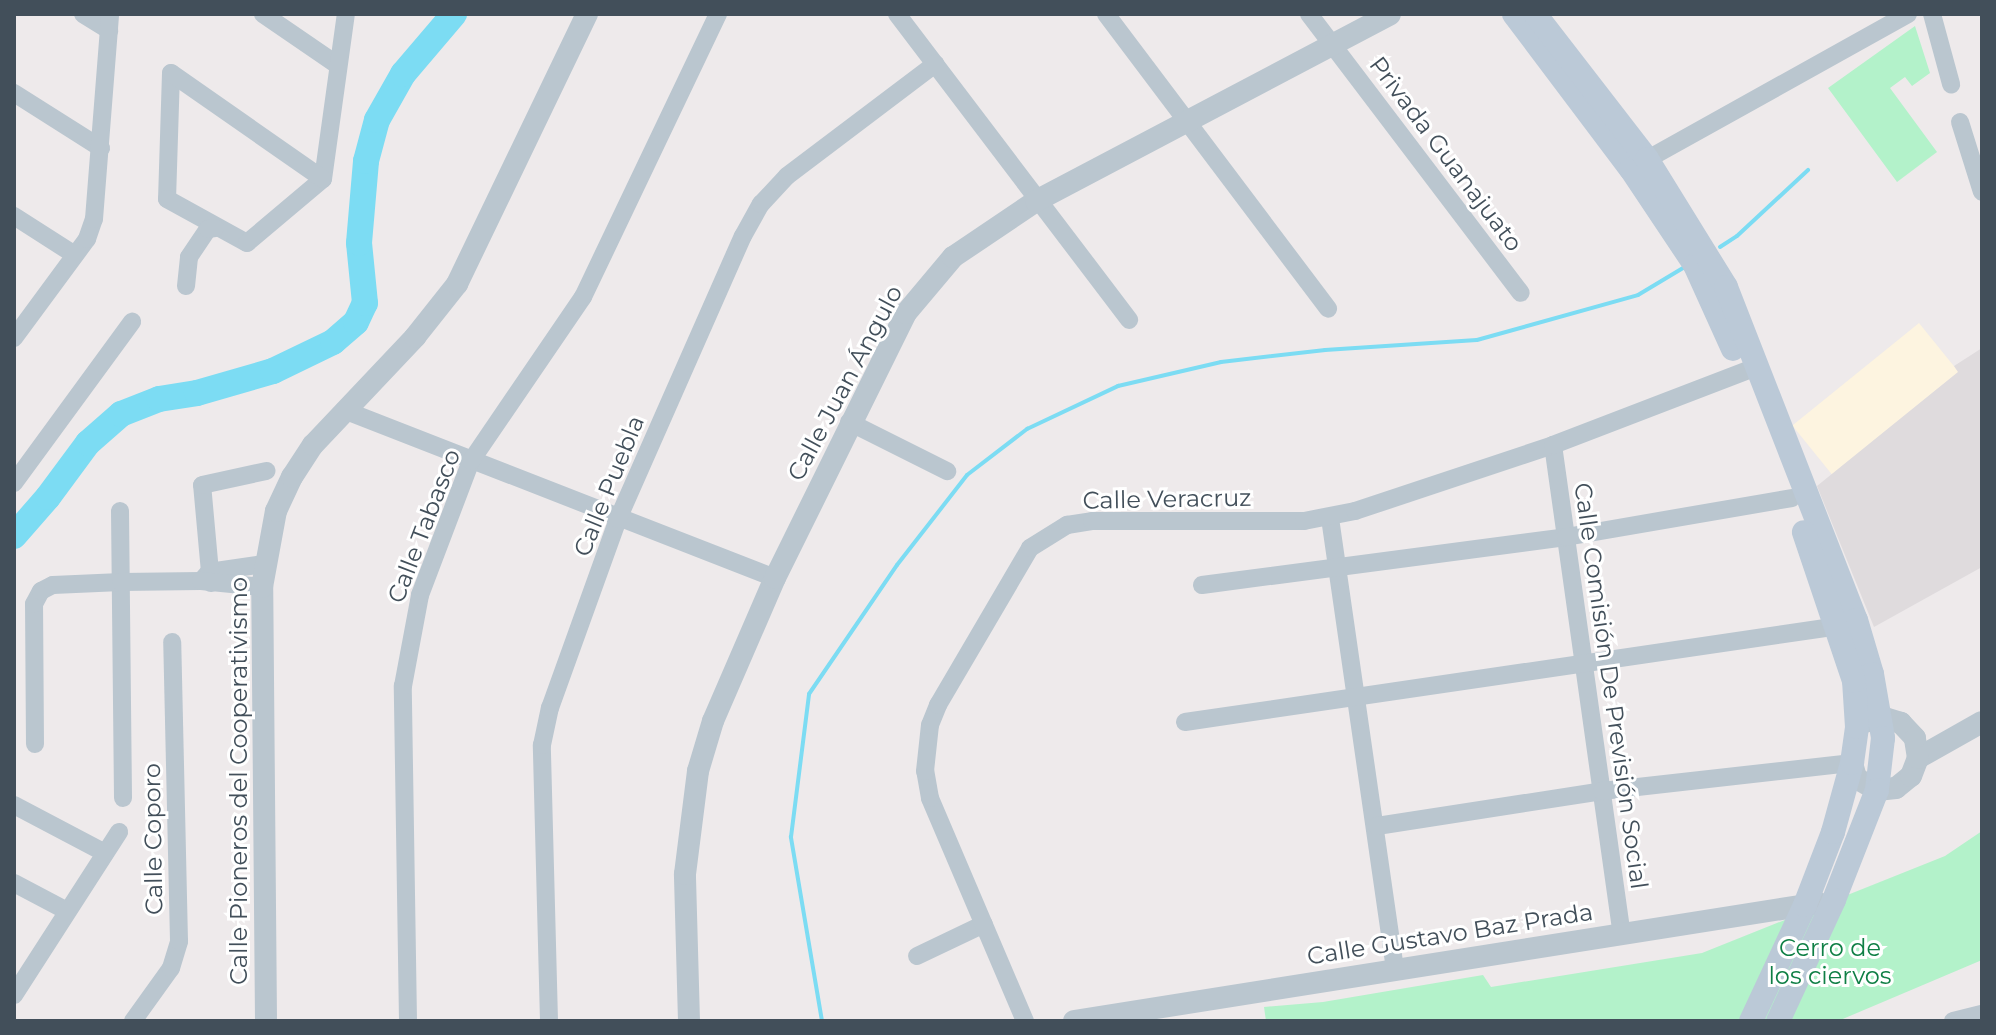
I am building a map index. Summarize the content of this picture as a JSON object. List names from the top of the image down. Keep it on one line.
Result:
{"streets":{"street":["Privada Guanajuato","Calle Juan Ángulo","Calle Puebla","Calle Veracruz","Calle Tabasco","Calle Comisión De Previsión Social","Calle Pioneros del Cooperativismo","Calle Coporo","Calle Gustavo Baz Prada"]},"crossings":[["Privada Guanajuato","Calle Juan Ángulo"],["Calle Veracruz","Calle Comisión De Previsión Social"],["Calle Comisión De Previsión Social","Calle Gustavo Baz Prada"]],"parks":["Cerro de los ciervos"]}
